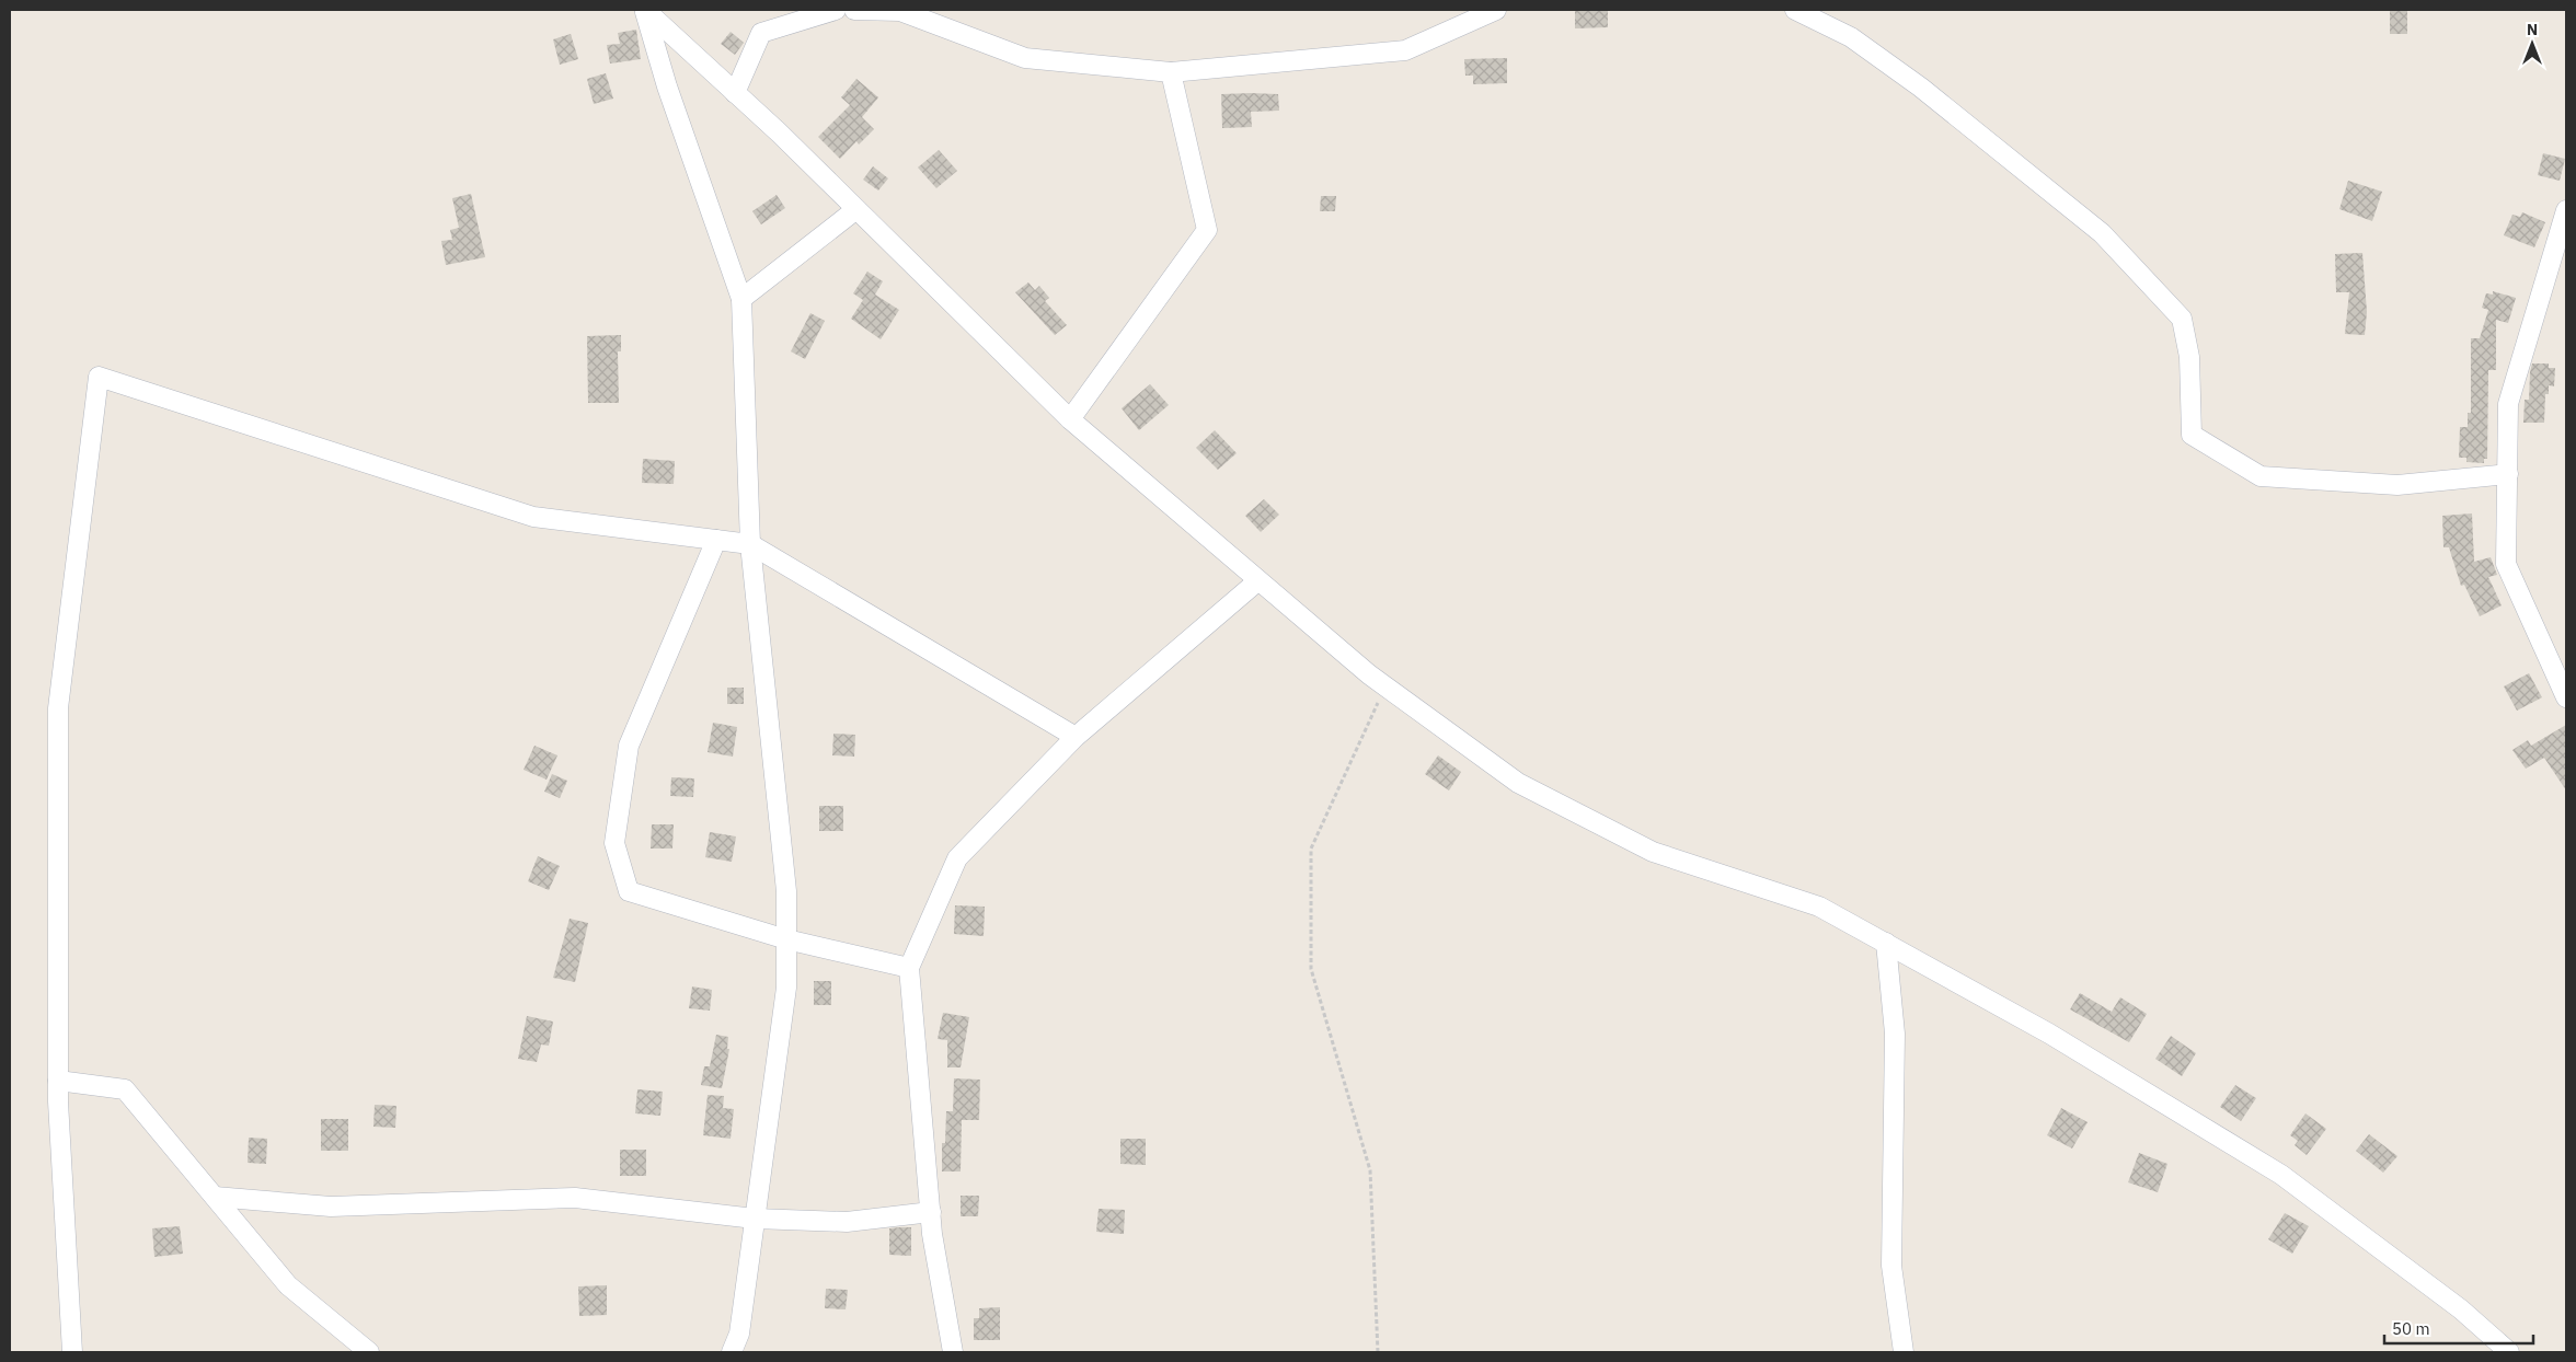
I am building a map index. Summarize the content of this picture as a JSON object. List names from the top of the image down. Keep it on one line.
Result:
{"scale_bar":"50 m","north":"top"}
